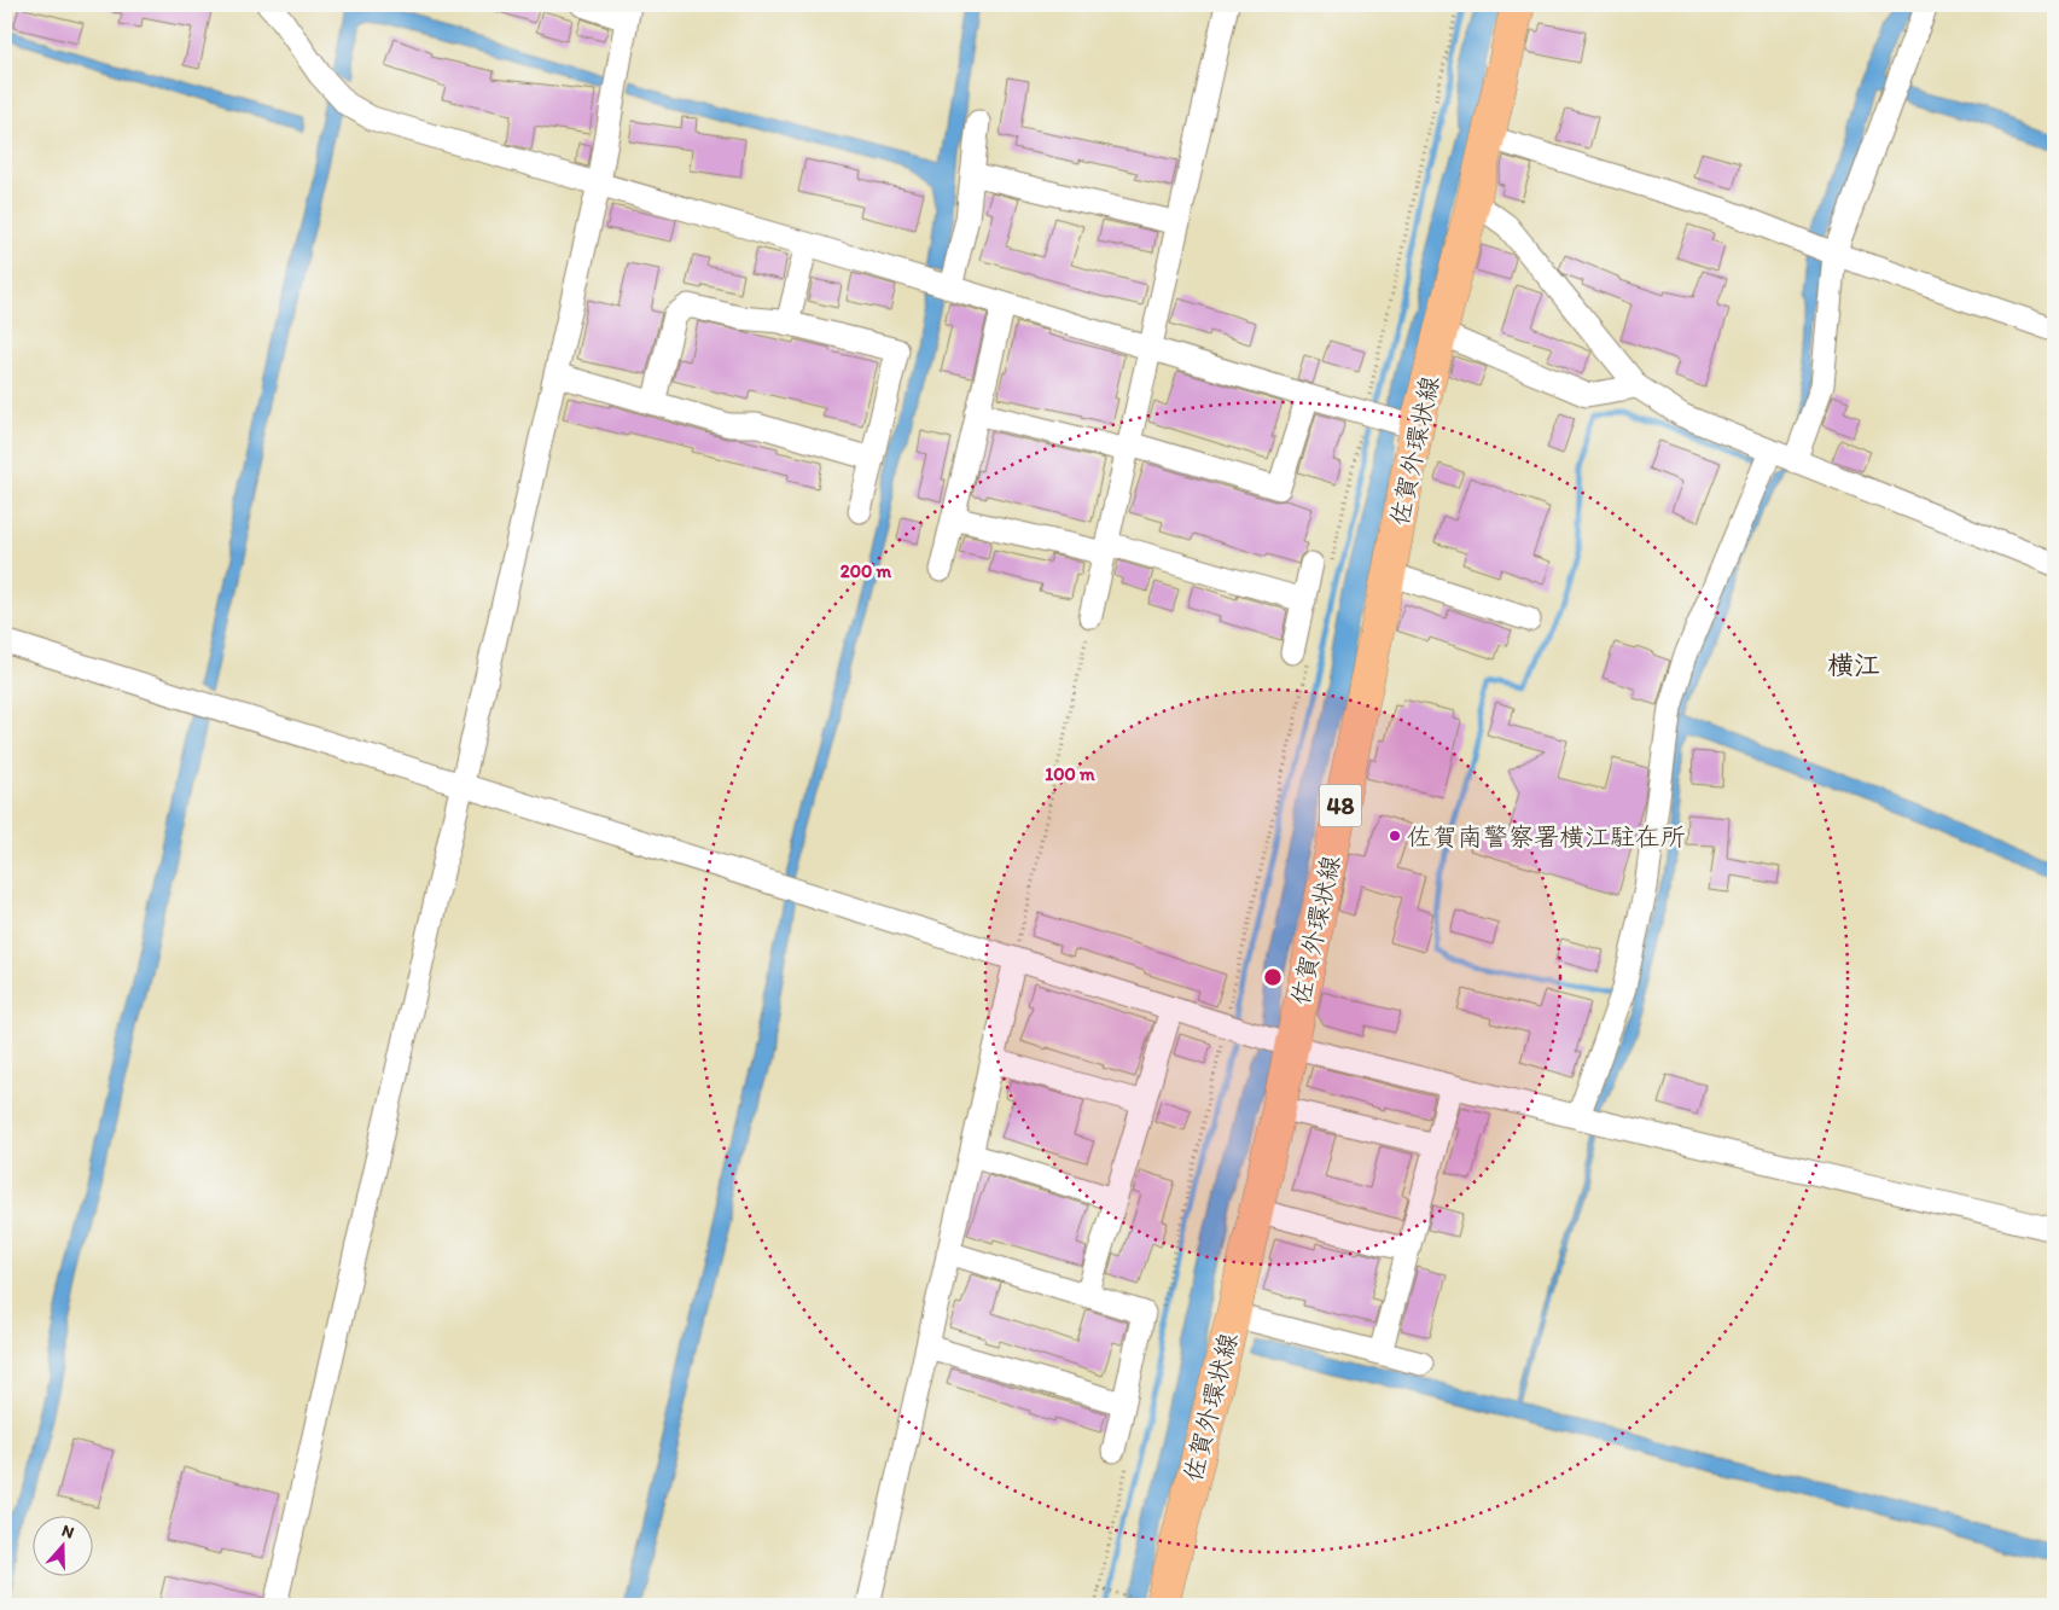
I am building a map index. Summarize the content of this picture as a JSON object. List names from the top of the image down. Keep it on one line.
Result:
{"streets":{"main road":["佐賀外環状線","48"]},"districts":["横江"],"places":["佐賀南警察署横江駐在所"],"north":"top","rings":["200 m","100 m"]}
